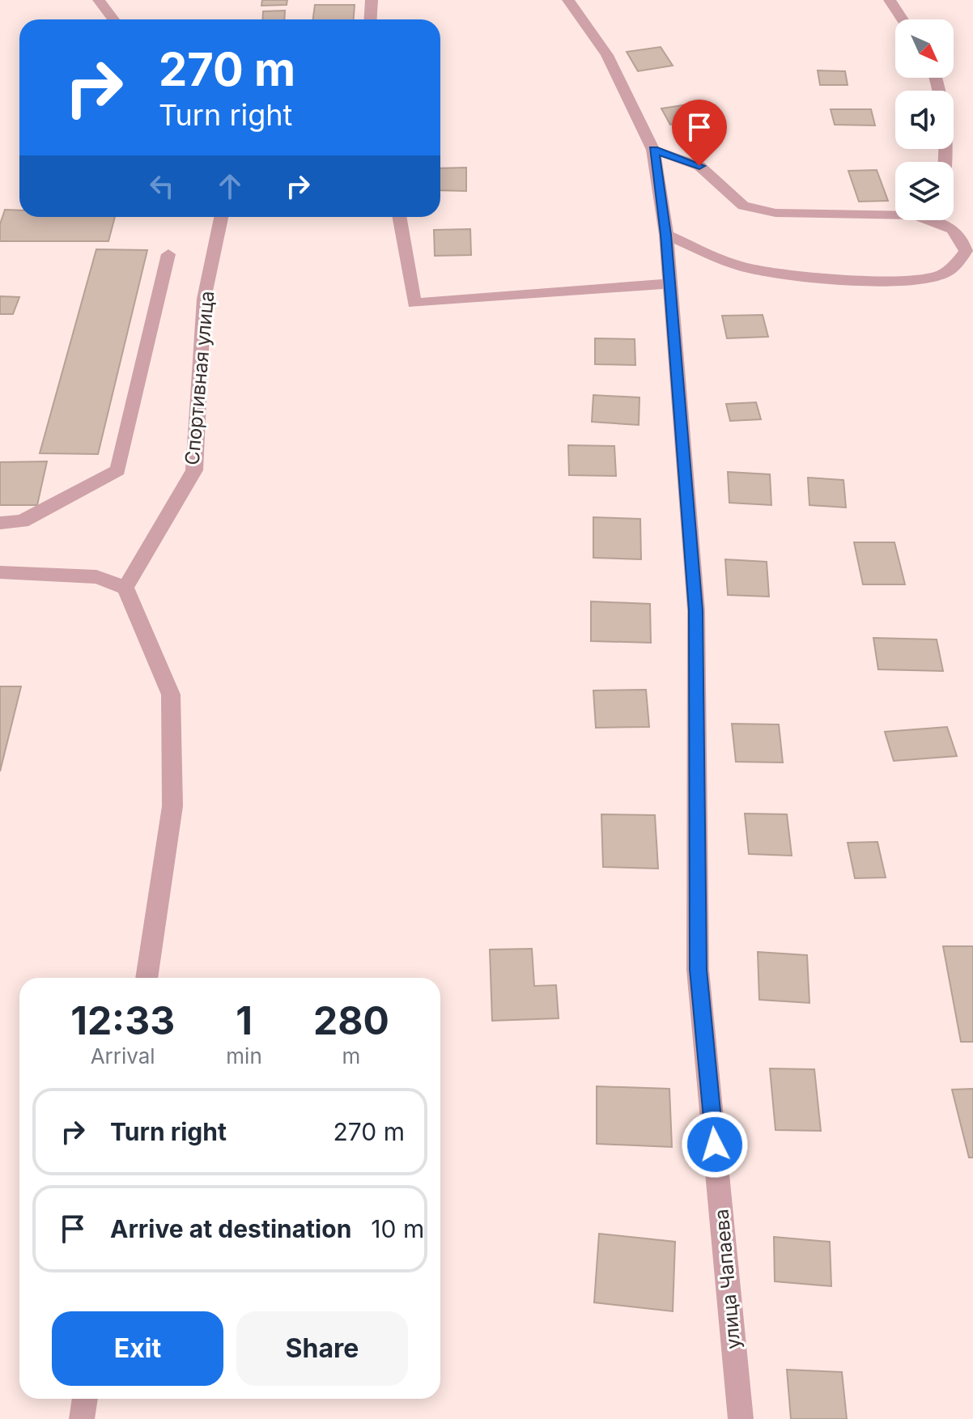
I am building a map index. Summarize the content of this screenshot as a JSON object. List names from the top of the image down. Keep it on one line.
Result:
{"streets":{"street":["Спортивная улица","улица Чапаева"]},"north":"bottom right","page":{"turn":["270 m","Turn right"],"eta":["12:33","Arrival","1","min","280","m"],"list":[{"name":"Turn right","value":"270 m"},{"name":"Arrive at destination","value":"10 m"}],"buttons":["Exit","Share"]}}
